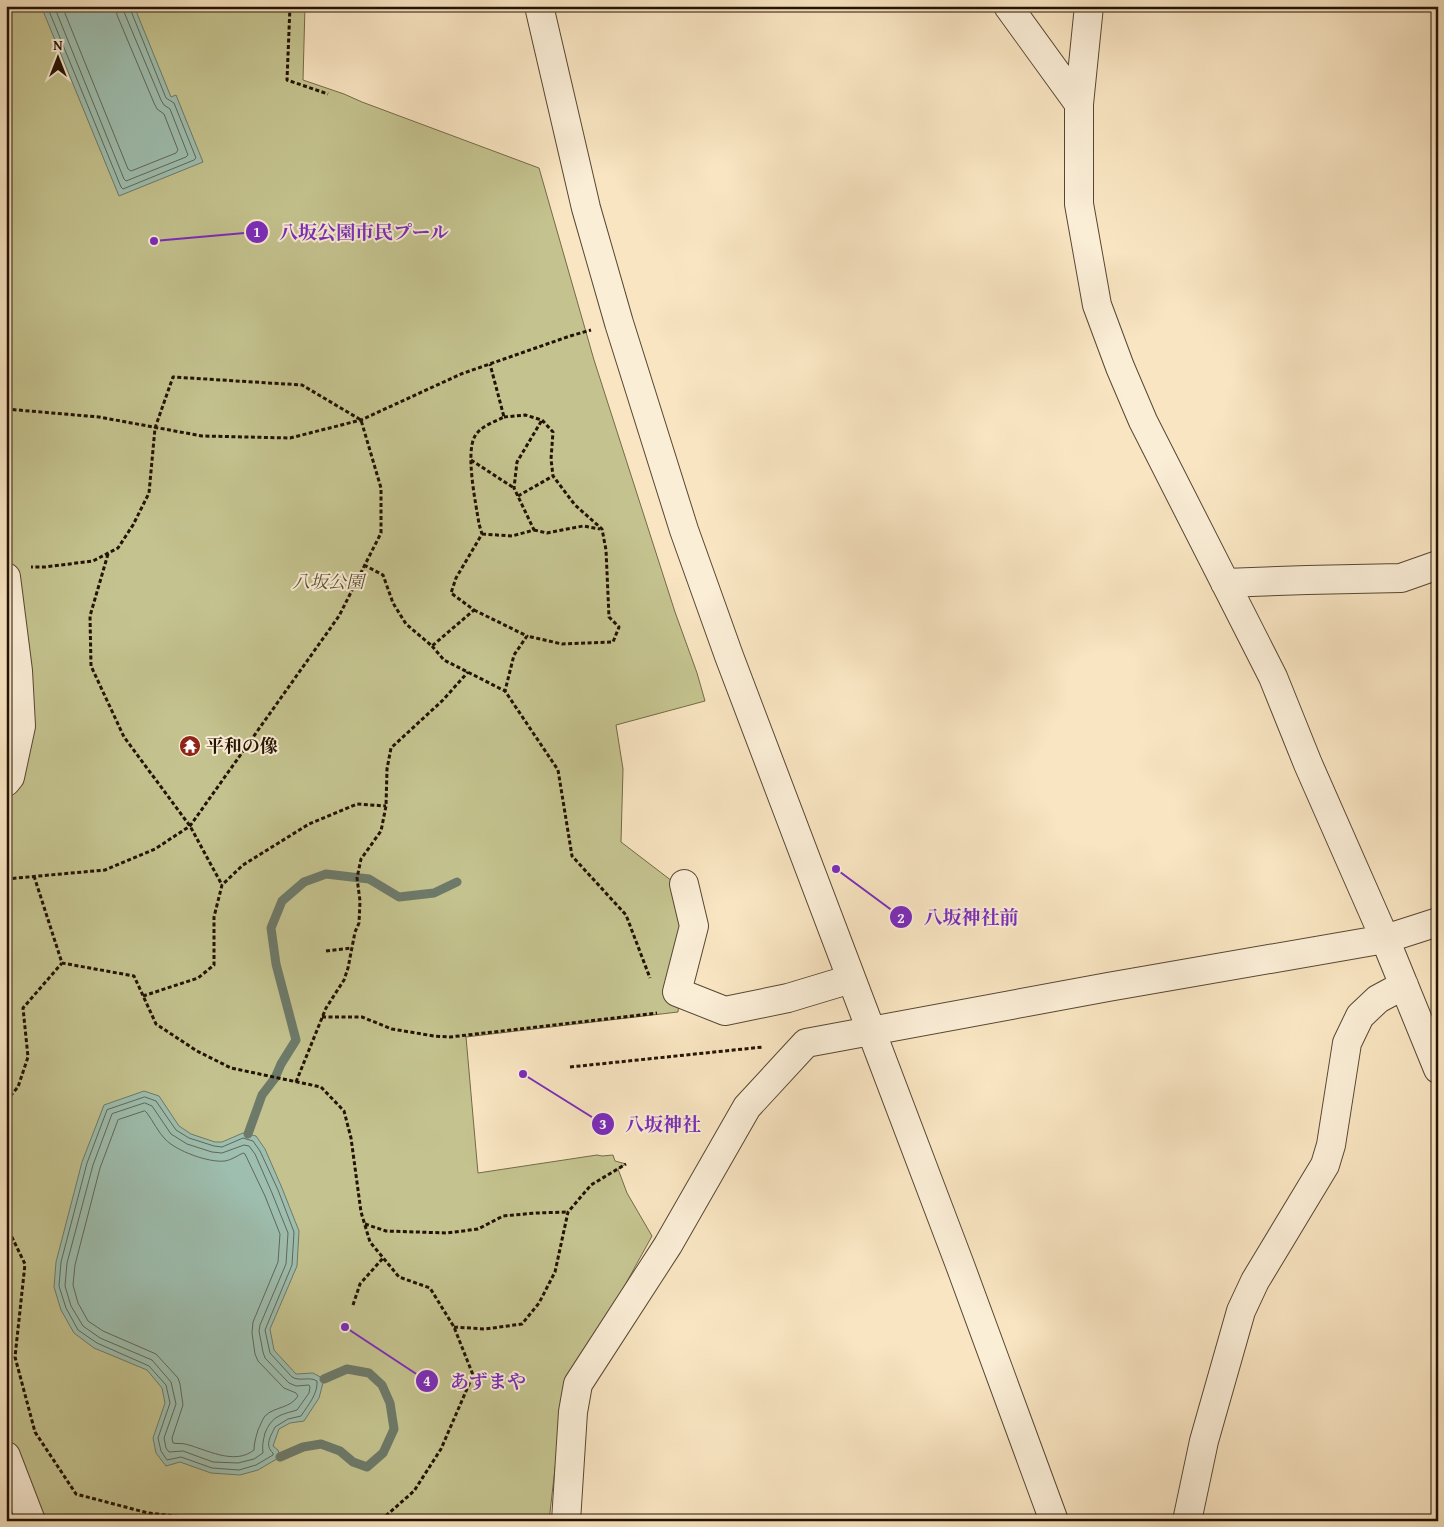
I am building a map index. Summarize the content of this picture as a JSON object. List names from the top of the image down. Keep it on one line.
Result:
{"parks":["八坂公園"],"places":{"other":["八坂公園市民プール","八坂神社前","八坂神社","あずまや"],"temple":["平和の像"]},"north":"top"}
